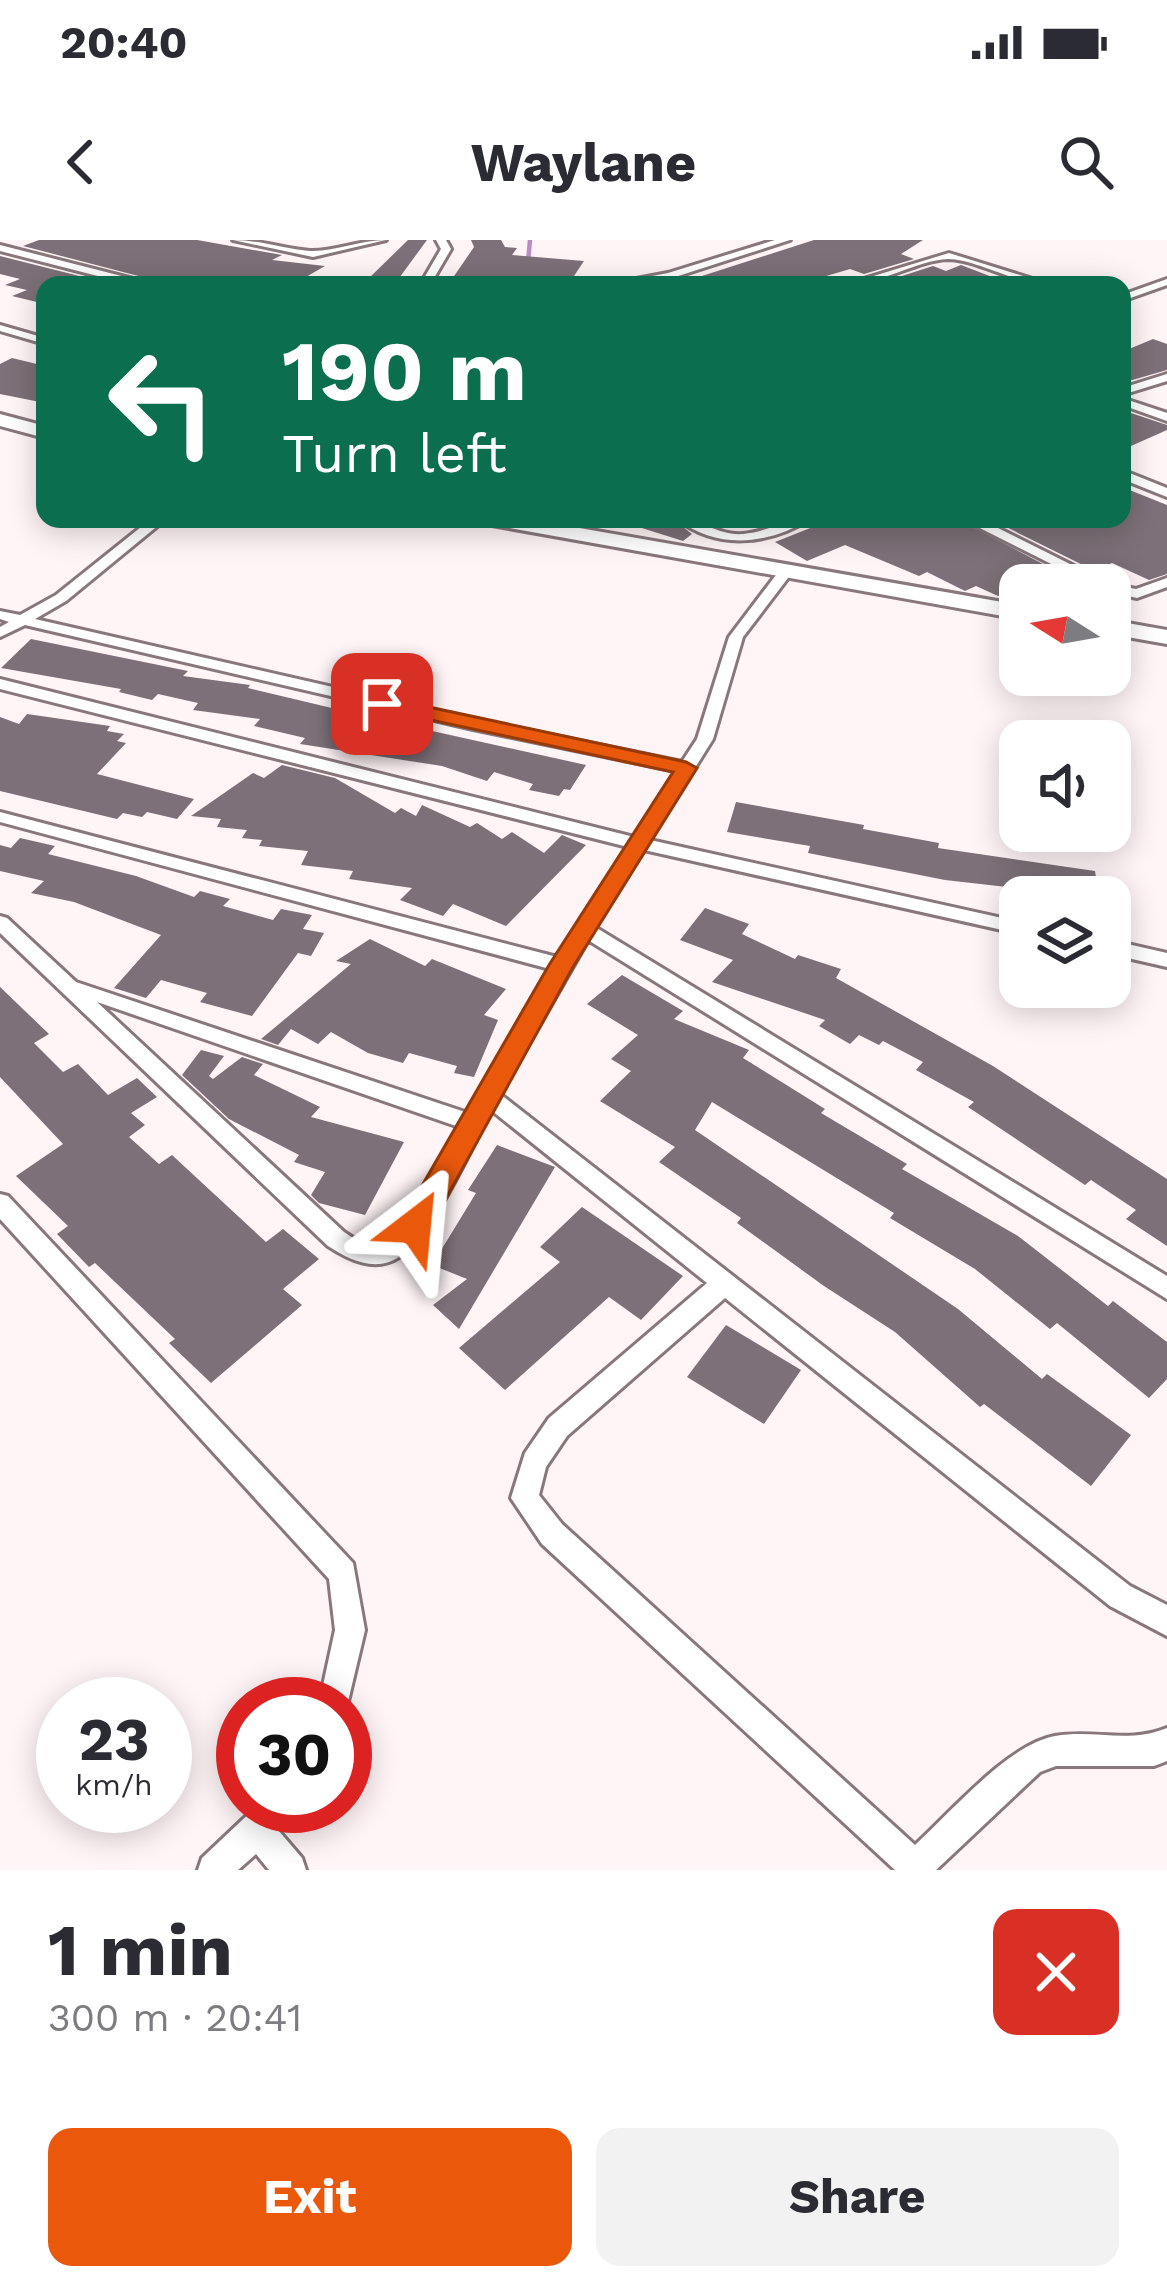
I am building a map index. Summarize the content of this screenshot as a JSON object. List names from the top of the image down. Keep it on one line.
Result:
{"north":"left","page":{"status":"20:40","header":"Waylane","turn":["190 m","Turn left"],"speed":"23 km/h","limit":"30","heading":["1 min","300 m · 20:41"],"buttons":["Exit","Share"]}}
